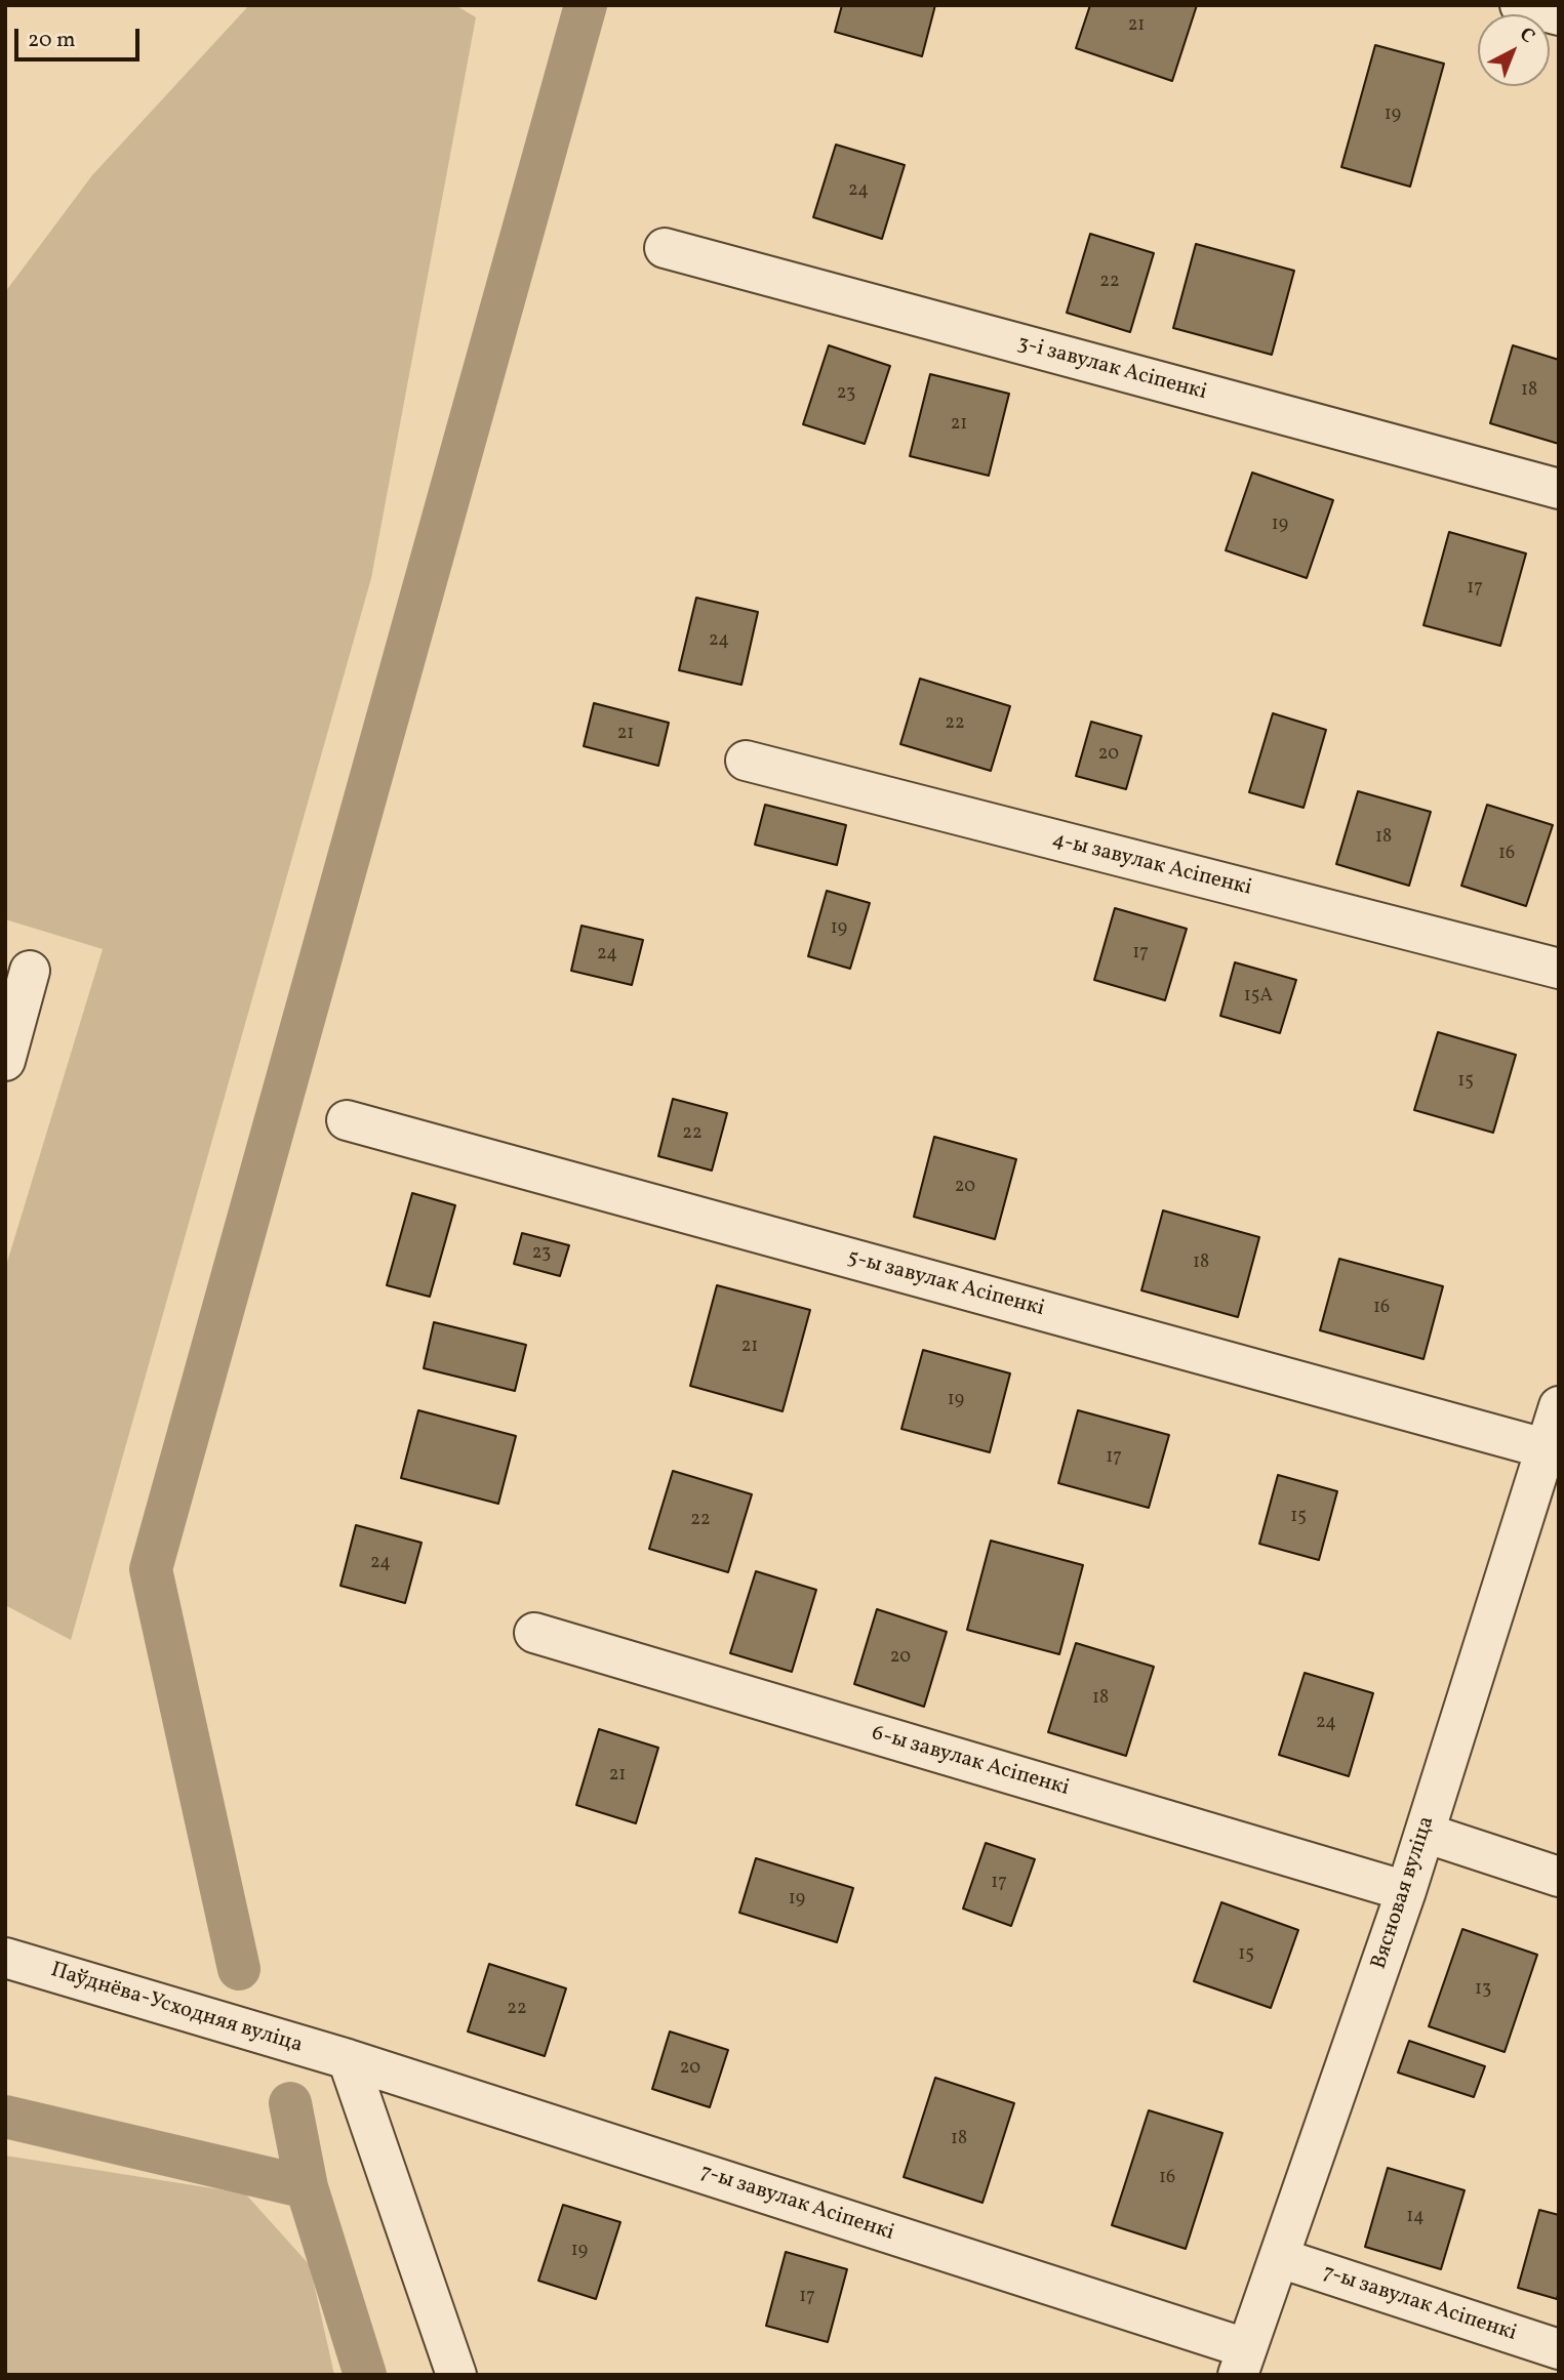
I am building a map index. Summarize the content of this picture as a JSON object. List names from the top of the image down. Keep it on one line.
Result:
{"streets":{"street":["3-і завулак Асіпенкі","4-ы завулак Асіпенкі","5-ы завулак Асіпенкі","6-ы завулак Асіпенкі","Вясновая вуліца","Паўднёва-Усходняя вуліца","7-ы завулак Асіпенкі"]},"crossings":[["5-ы завулак Асіпенкі","Вясновая вуліца"],["6-ы завулак Асіпенкі","Вясновая вуліца"],["Вясновая вуліца","7-ы завулак Асіпенкі"],["Паўднёва-Усходняя вуліца","7-ы завулак Асіпенкі"]],"house_numbers":["21","19","24","22","18","23","21","19","17","24","22","21","20","18","16","19","17","24","15А","15","22","20","23","18","16","21","19","17","15","22","24","20","18","24","21","17","19","15","13","22","20","18","16","14","19","17"],"scale_bar":"20 m","north":"top right"}
